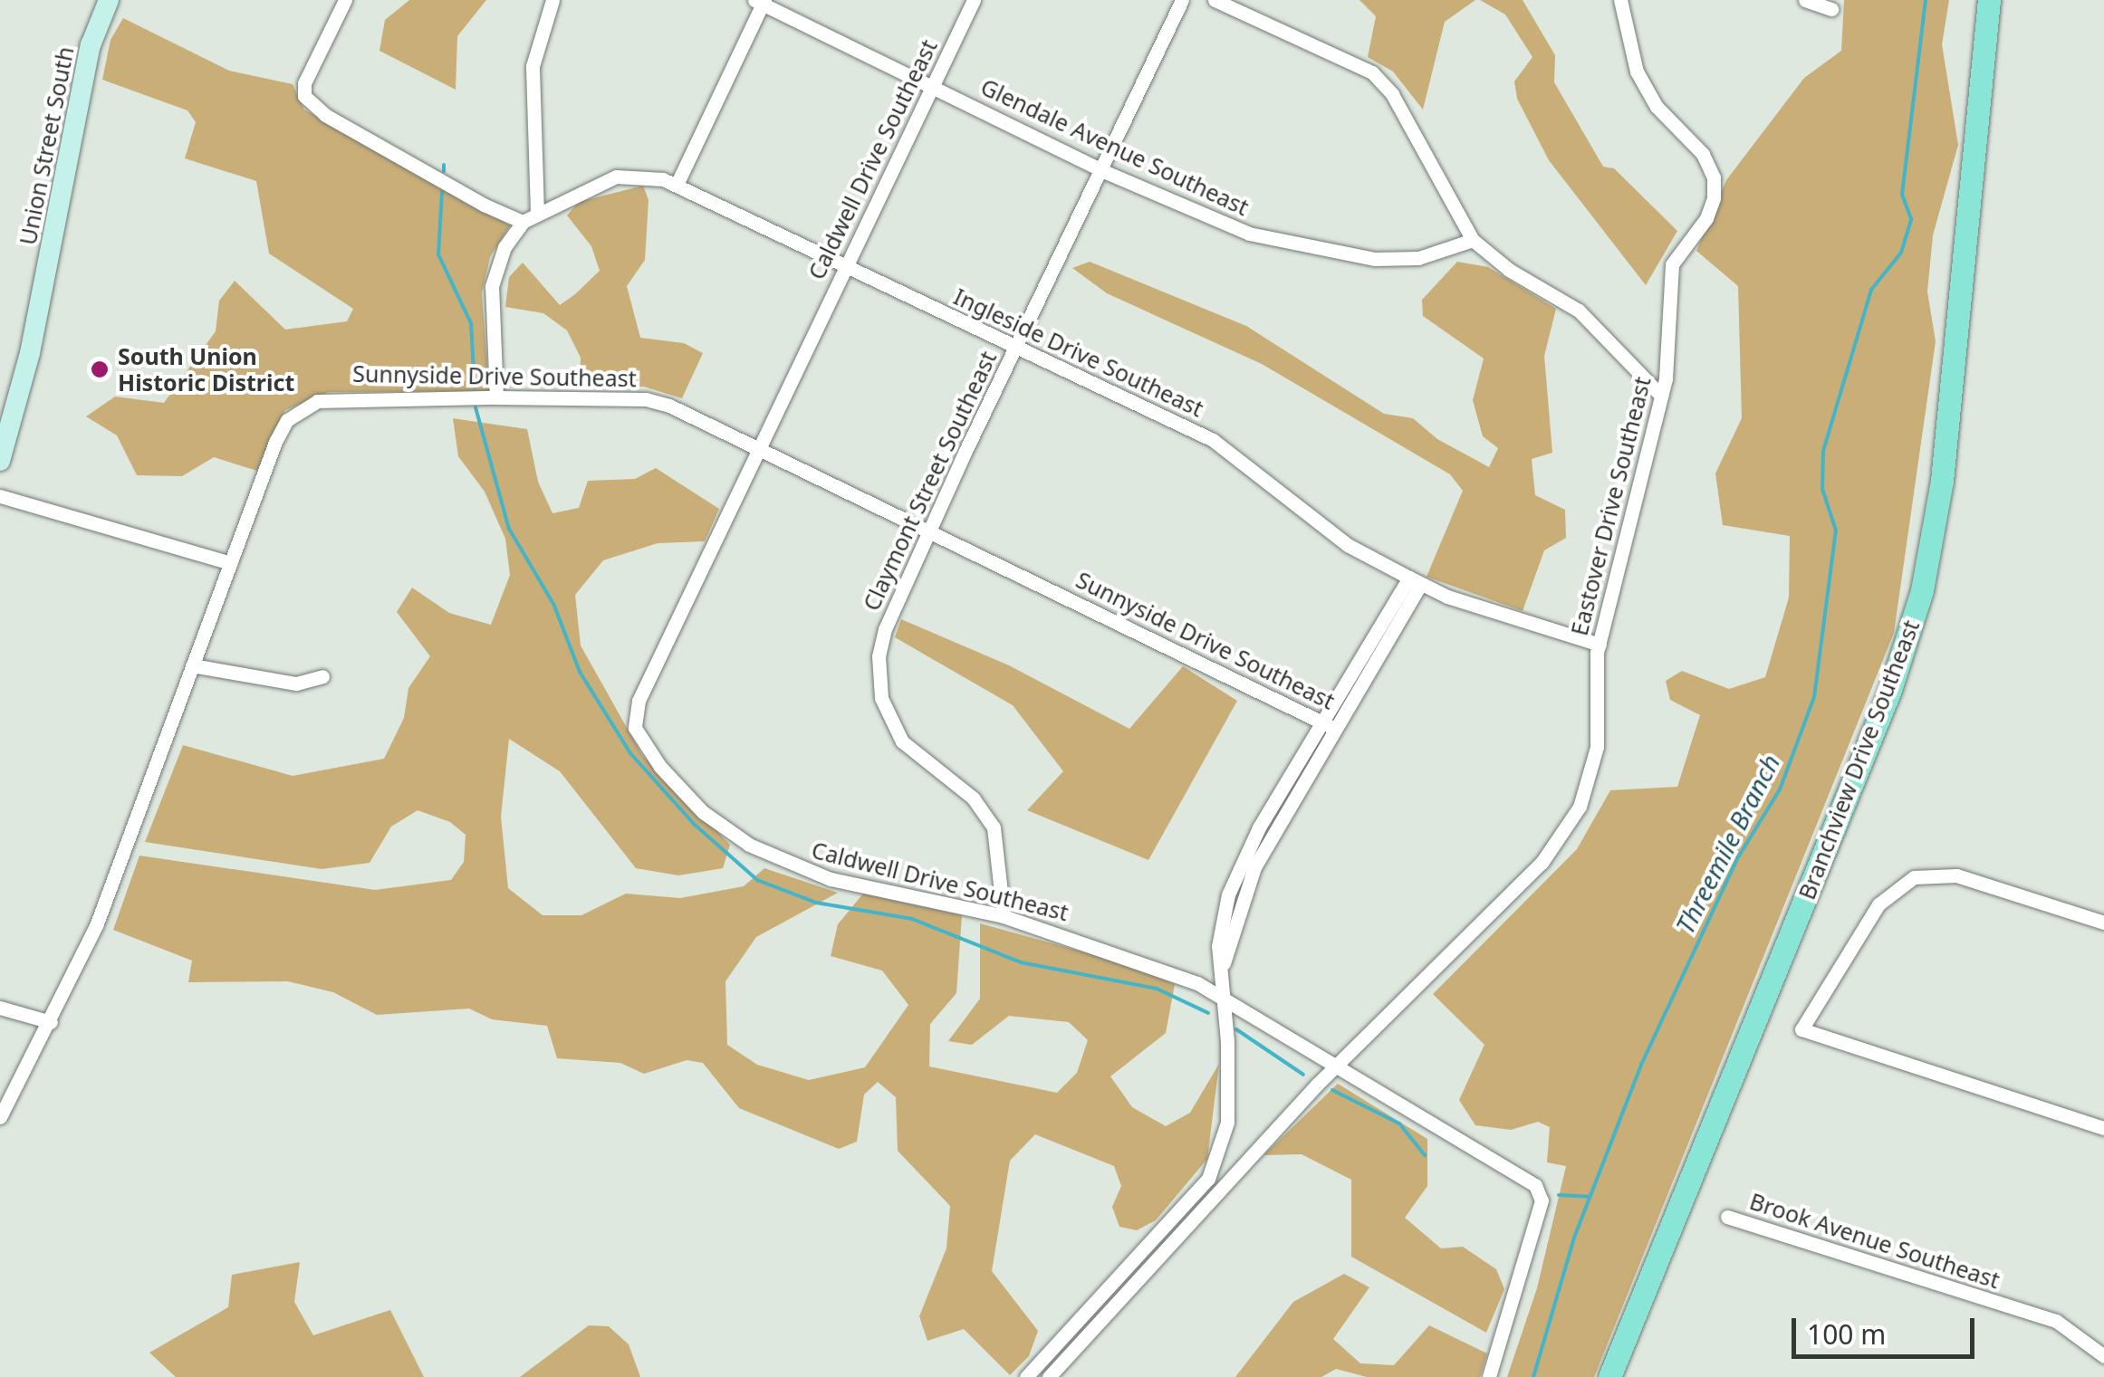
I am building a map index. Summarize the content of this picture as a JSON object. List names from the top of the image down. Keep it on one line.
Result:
{"streets":{"main road":["Union Street South","Branchview Drive Southeast"],"street":["Glendale Avenue Southeast","Caldwell Drive Southeast","Ingleside Drive Southeast","Sunnyside Drive Southeast","Claymont Street Southeast","Eastover Drive Southeast","Brook Avenue Southeast"]},"crossings":[["Glendale Avenue Southeast","Caldwell Drive Southeast"],["Glendale Avenue Southeast","Claymont Street Southeast"],["Caldwell Drive Southeast","Ingleside Drive Southeast"],["Caldwell Drive Southeast","Sunnyside Drive Southeast"],["Caldwell Drive Southeast","Claymont Street Southeast"],["Caldwell Drive Southeast","Eastover Drive Southeast"],["Ingleside Drive Southeast","Sunnyside Drive Southeast"],["Ingleside Drive Southeast","Claymont Street Southeast"],["Ingleside Drive Southeast","Eastover Drive Southeast"],["Sunnyside Drive Southeast","Claymont Street Southeast"]],"water":["Threemile Branch"],"places":["South Union Historic District"],"scale_bar":"100 m"}
